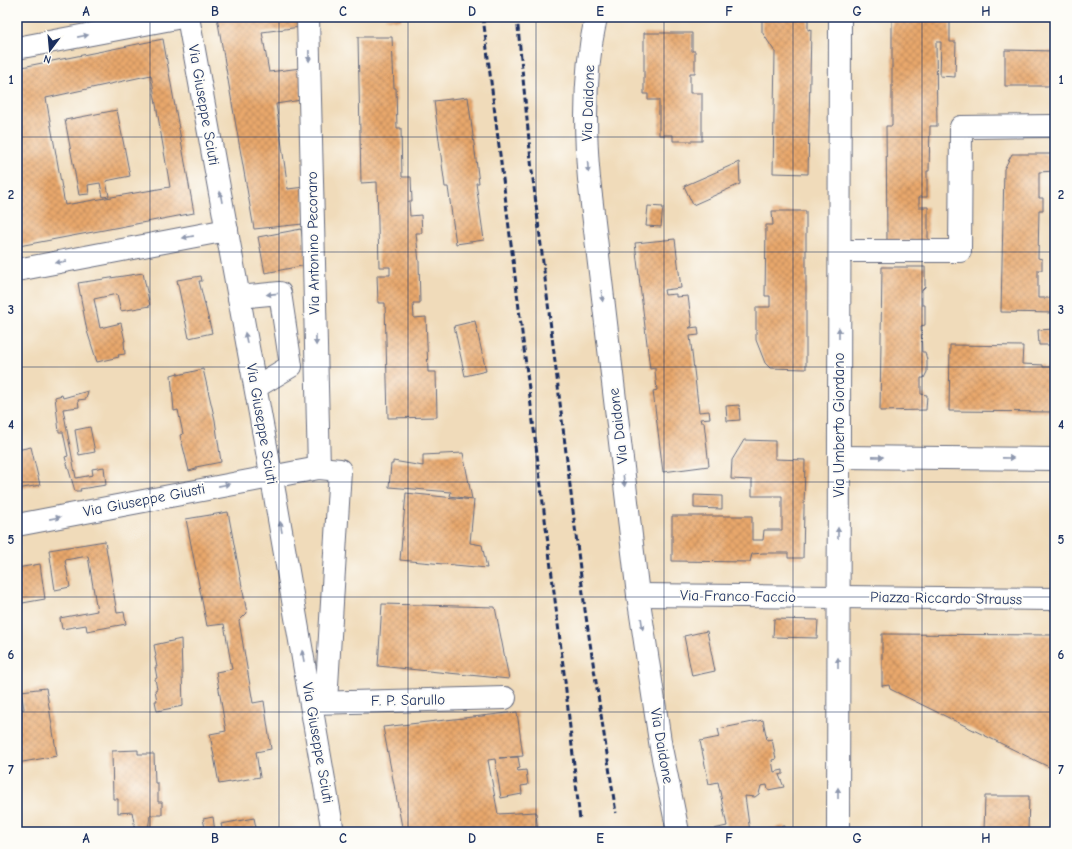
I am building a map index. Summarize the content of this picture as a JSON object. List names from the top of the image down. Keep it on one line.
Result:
{"streets":{"street":["Via Daidone","Via Giuseppe Sciuti","Via Antonino Pecoraro","Via Umberto Giordano","Via Giuseppe Giusti","Via Franco Faccio","Piazza Riccardo Strauss","F. P. Sarullo"]},"crossings":[["Via Daidone","Via Franco Faccio"],["Via Giuseppe Sciuti","Via Giuseppe Giusti"],["Via Giuseppe Sciuti","F. P. Sarullo"],["Via Antonino Pecoraro","Via Giuseppe Giusti"],["Via Umberto Giordano","Via Franco Faccio"],["Via Umberto Giordano","Piazza Riccardo Strauss"],["Via Giuseppe Giusti","F. P. Sarullo"],["Via Franco Faccio","Piazza Riccardo Strauss"]],"one_way":["Via Daidone","Via Giuseppe Sciuti","Via Antonino Pecoraro","Via Umberto Giordano","Via Giuseppe Giusti"],"north":"bottom","grid":{"columns":["A","B","C","D","E","F","G","H"],"rows":["1","2","3","4","5","6","7"]}}
